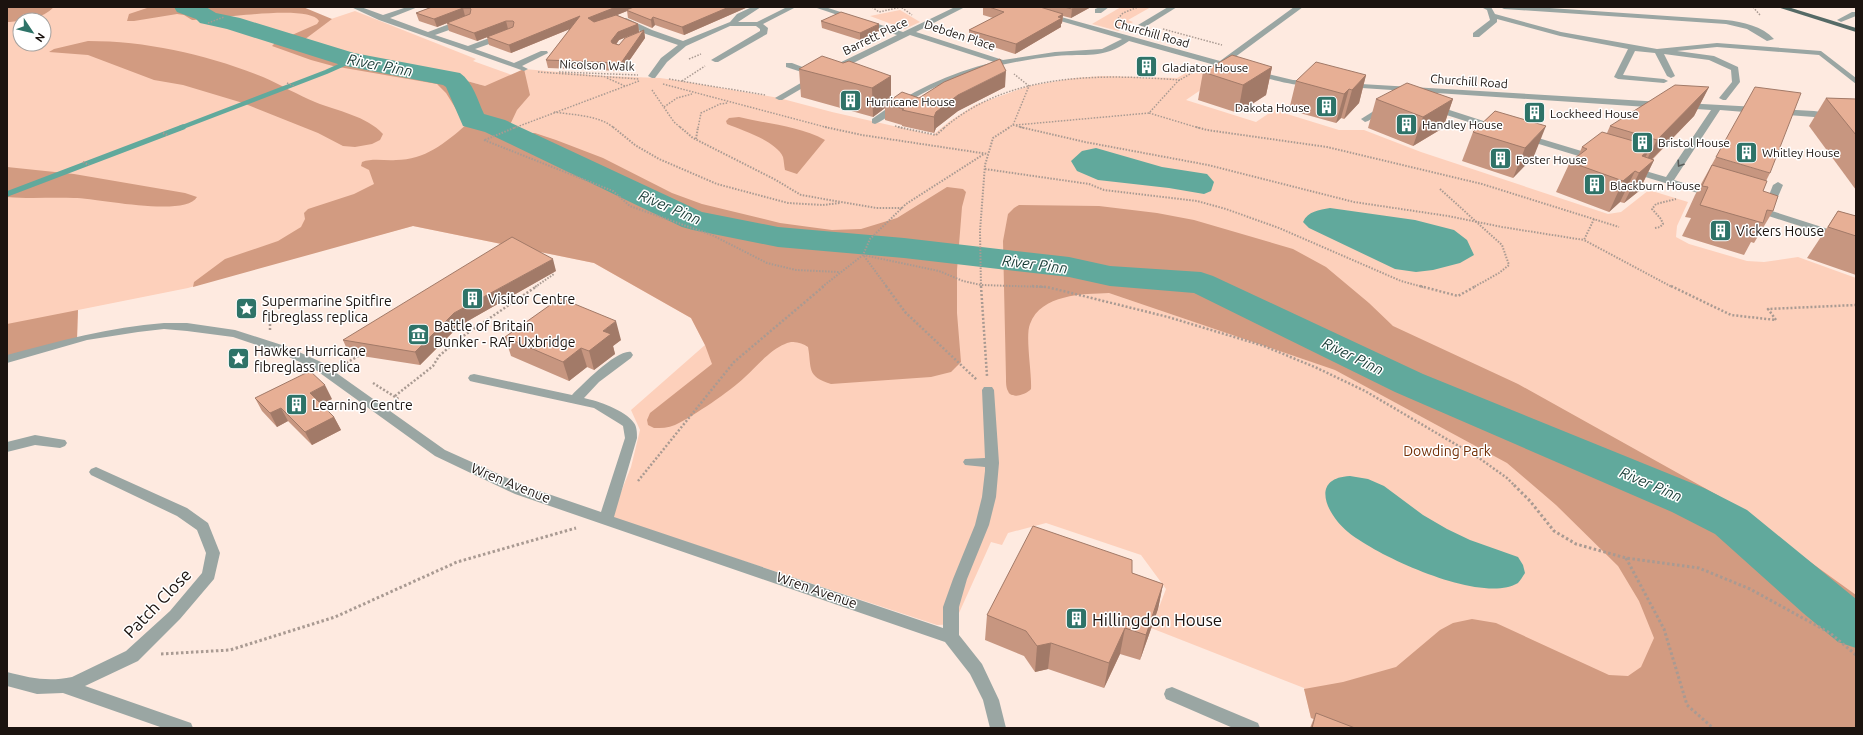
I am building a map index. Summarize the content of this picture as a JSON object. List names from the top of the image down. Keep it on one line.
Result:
{"streets":{"street":["Churchill Road","Debden Place","Barrett Place","Wren Avenue","Patch Close"],"path":["Nicolson Walk"]},"crossings":[["Debden Place","Barrett Place"]],"water":["River Pinn"],"parks":["Dowding Park"],"places":{"building":["Gladiator House","Hurricane House","Dakota House","Lockheed House","Handley House","Bristol House","Whitley House","Foster House","Blackburn House","Vickers House","Visitor Centre","Learning Centre","Hillingdon House"],"place":["Supermarine Spitfire fibreglass replica","Hawker Hurricane fibreglass replica"],"museum":["Battle of Britain Bunker - RAF Uxbridge"]},"north":"bottom right"}
